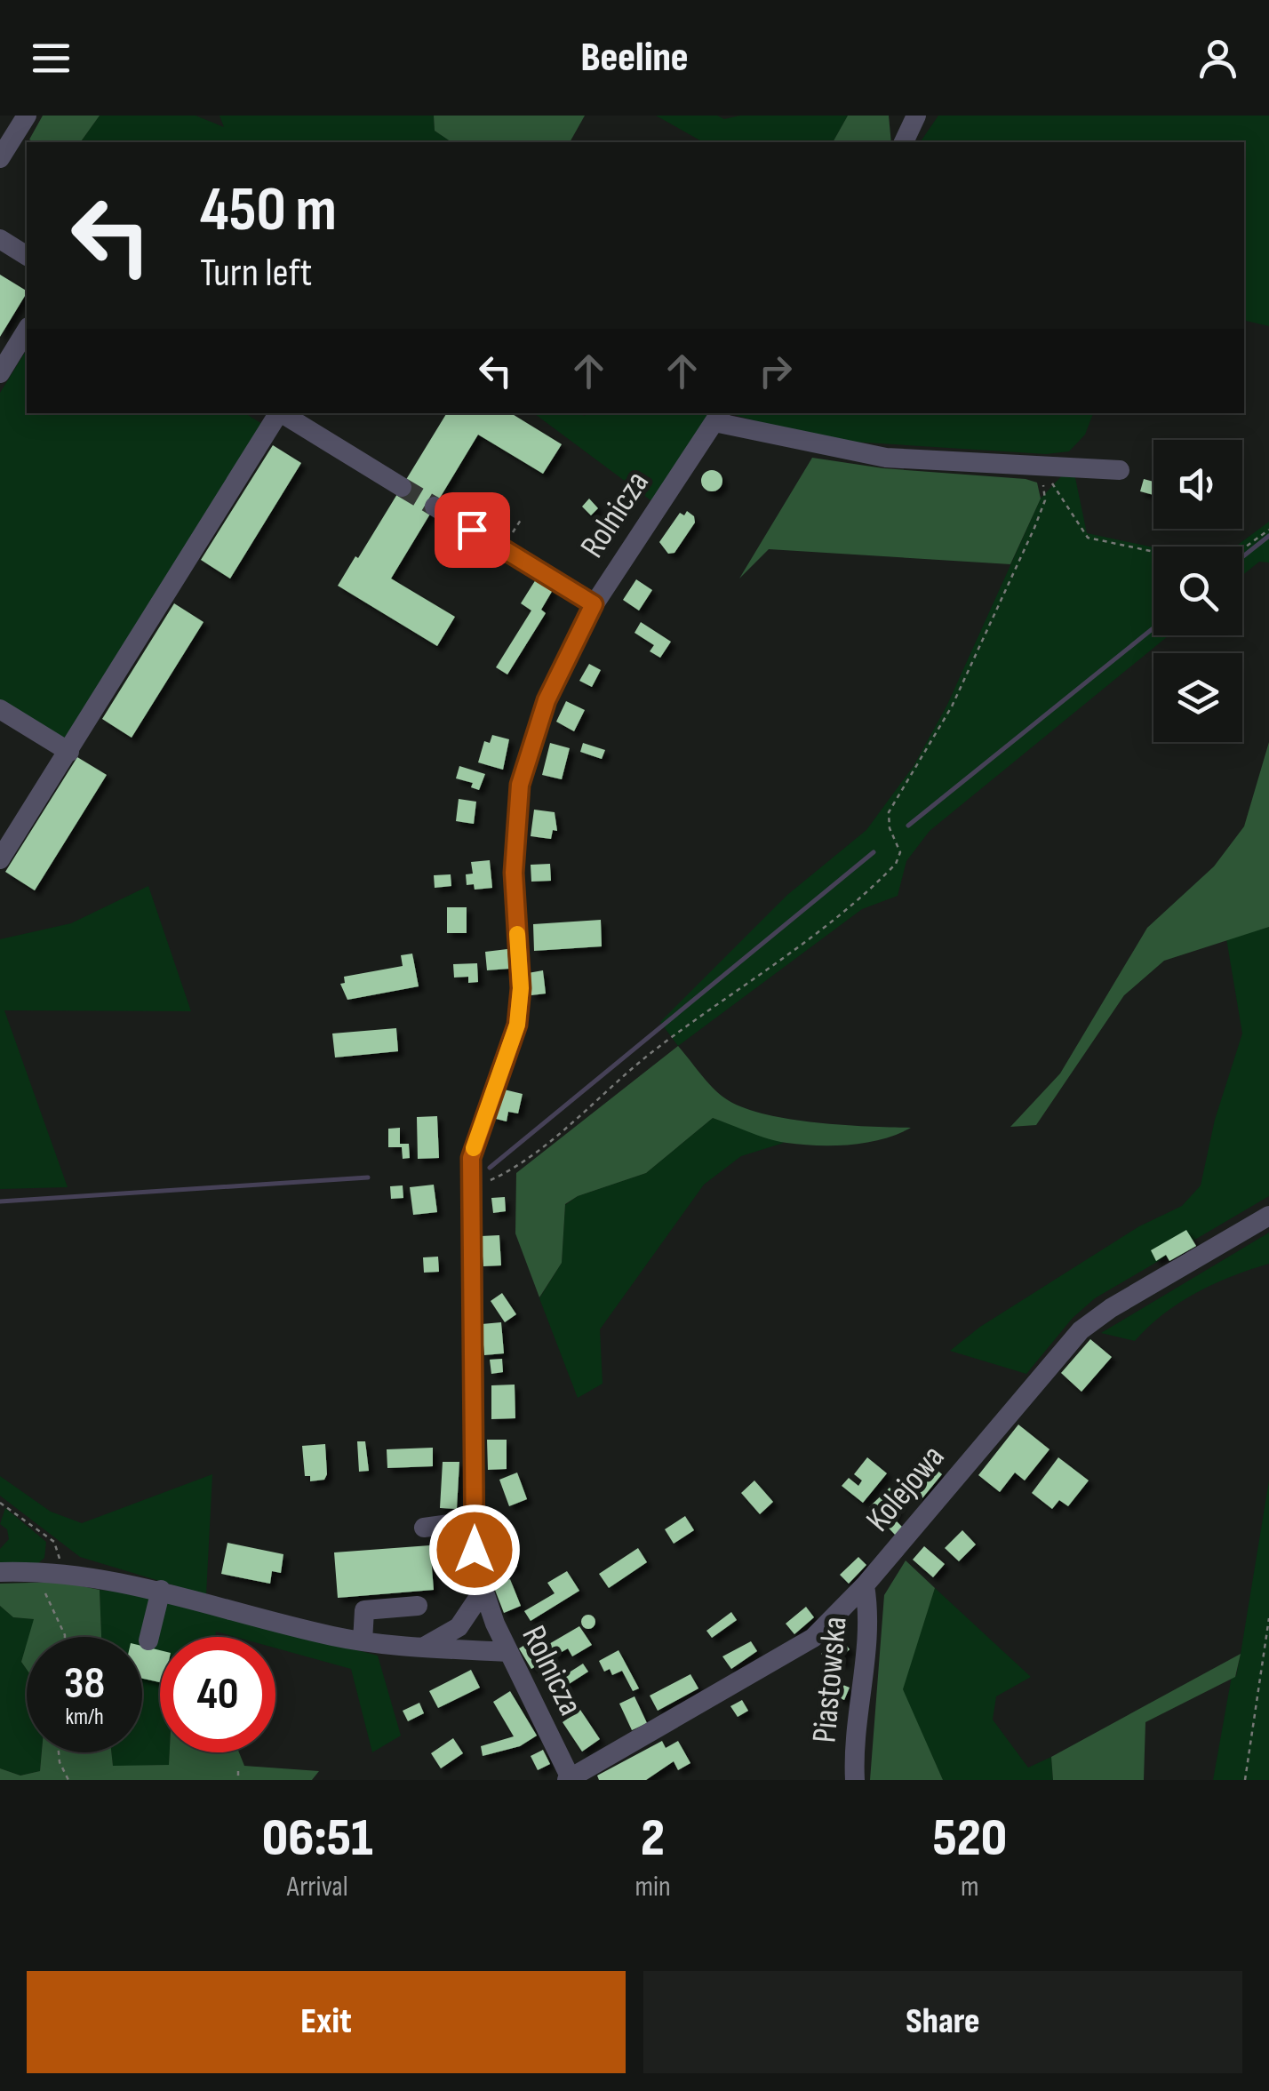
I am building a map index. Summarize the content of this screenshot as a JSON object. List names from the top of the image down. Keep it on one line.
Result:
{"streets":{"street":["Rolnicza","Kolejowa","Piastowska"]},"crossings":[["Rolnicza","Kolejowa"],["Kolejowa","Piastowska"]],"page":{"header":"Beeline","turn":["450 m","Turn left"],"speed":"38 km/h","limit":"40","eta":["06:51","Arrival","2","min","520","m"],"buttons":["Exit","Share"]}}
